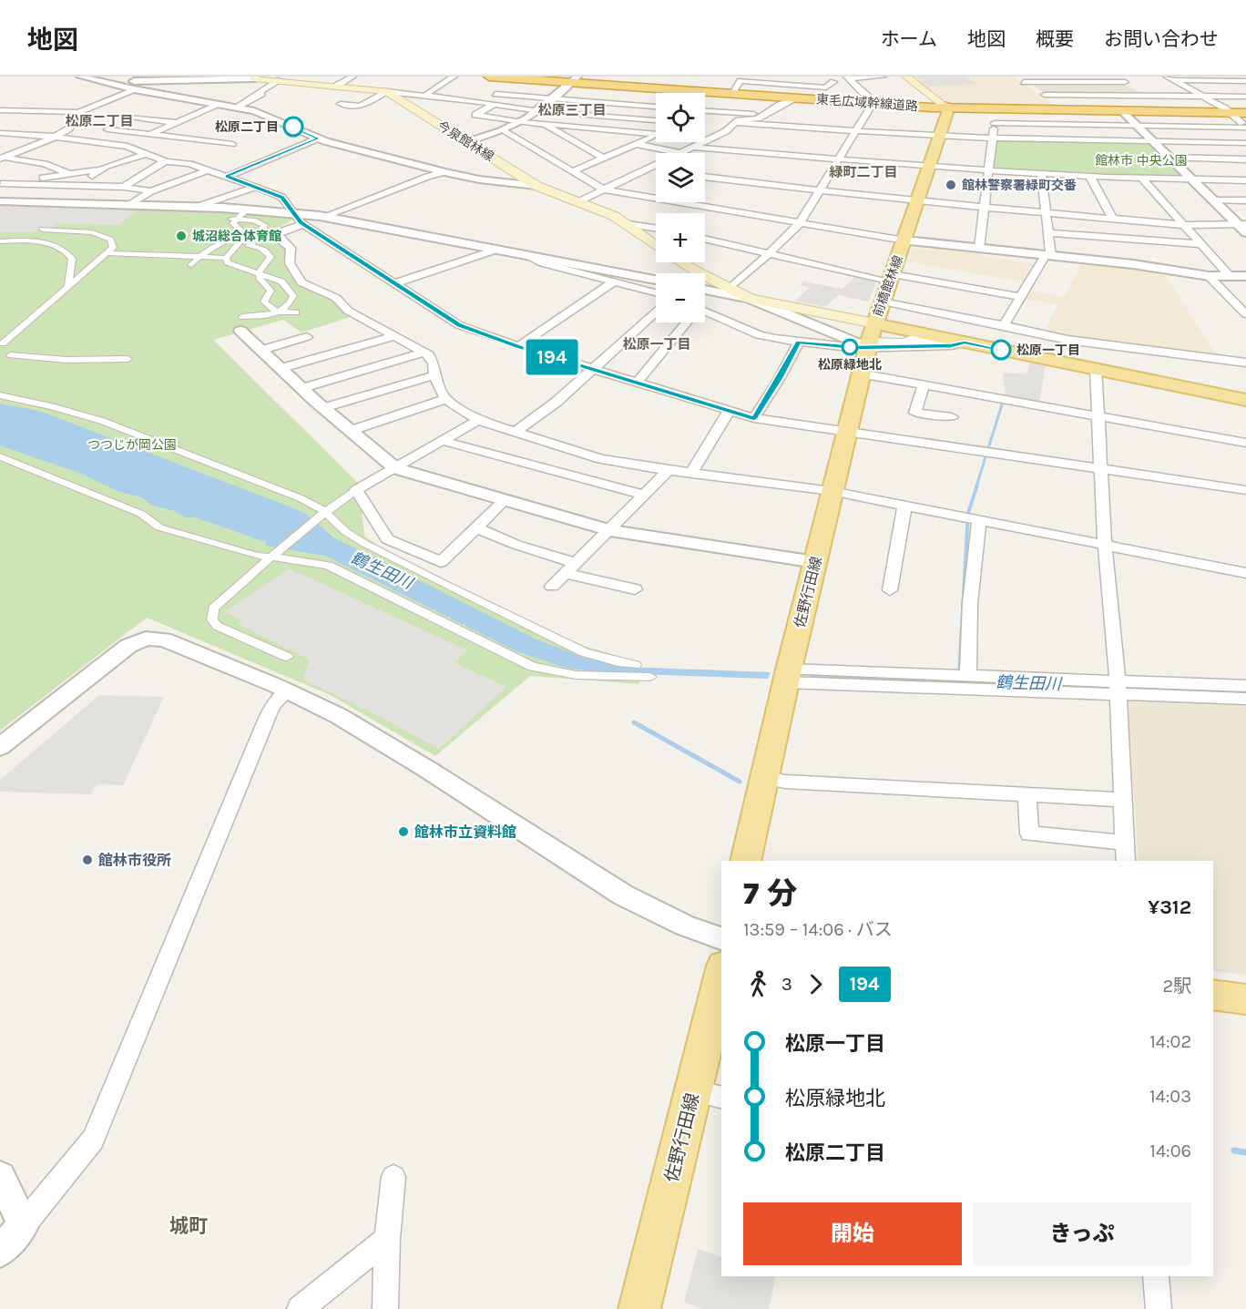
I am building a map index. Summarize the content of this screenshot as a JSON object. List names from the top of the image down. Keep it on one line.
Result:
{"streets":{"highway":["東毛広域幹線道路"],"main road":["今泉館林線","前橋館林線","佐野行田線"]},"crossings":[["東毛広域幹線道路","前橋館林線"],["今泉館林線","前橋館林線"],["今泉館林線","佐野行田線"],["前橋館林線","佐野行田線"]],"districts":["松原三丁目","松原二丁目","緑町二丁目","松原一丁目","城町"],"water":["鶴生田川"],"parks":["館林市 中央公園","つつじが岡公園"],"places":["松原二丁目","館林警察署緑町交番","城沼総合体育館","松原緑地北","松原一丁目","館林市立資料館","館林市役所"],"lines":["bus line 194"],"page":{"header":"地図","nav":["ホーム","地図","概要","お問い合わせ"],"on_map":"194","map_buttons":["+","−"],"heading":["7 分","13:59 – 14:06 · バス","¥312"],"legs":["3","194","2駅"],"list":[{"name":"松原一丁目","value":"14:02"},{"name":"松原緑地北","value":"14:03"},{"name":"松原二丁目","value":"14:06"}],"buttons":["開始","きっぷ"]}}
